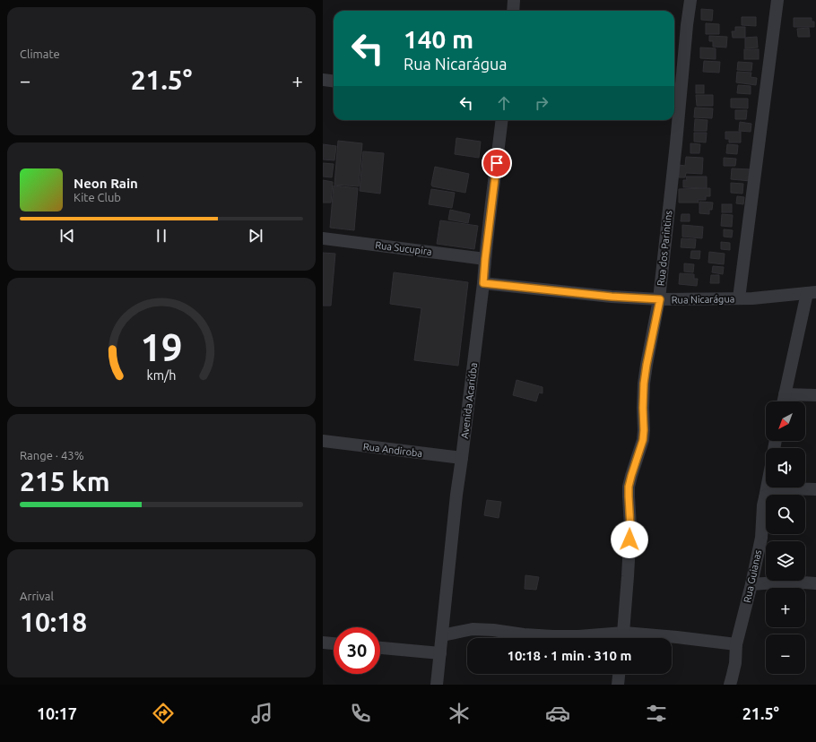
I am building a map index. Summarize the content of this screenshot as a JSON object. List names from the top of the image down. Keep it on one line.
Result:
{"streets":{"street":["Rua Sucupira","Rua dos Parintins","Rua Nicarágua","Avenida Acariúba","Rua Andiroba","Rua Guianas"]},"crossings":[["Rua Sucupira","Avenida Acariúba"],["Rua dos Parintins","Rua Nicarágua"],["Rua Nicarágua","Avenida Acariúba"],["Avenida Acariúba","Rua Andiroba"]],"north":"bottom left","page":{"tile":["Climate",["Range · 43%","215 km"],["Arrival","10:18"]],"turn":["140 m","Rua Nicarágua"],"heat":["−","21.5°","+"],"song":["Neon Rain","Kite Club"],"map_buttons":["+","−"],"limit":"30","trip":"10:18 · 1 min · 310 m","tabs":["10:17","21.5°"],"gauge":["19","km/h"]}}
